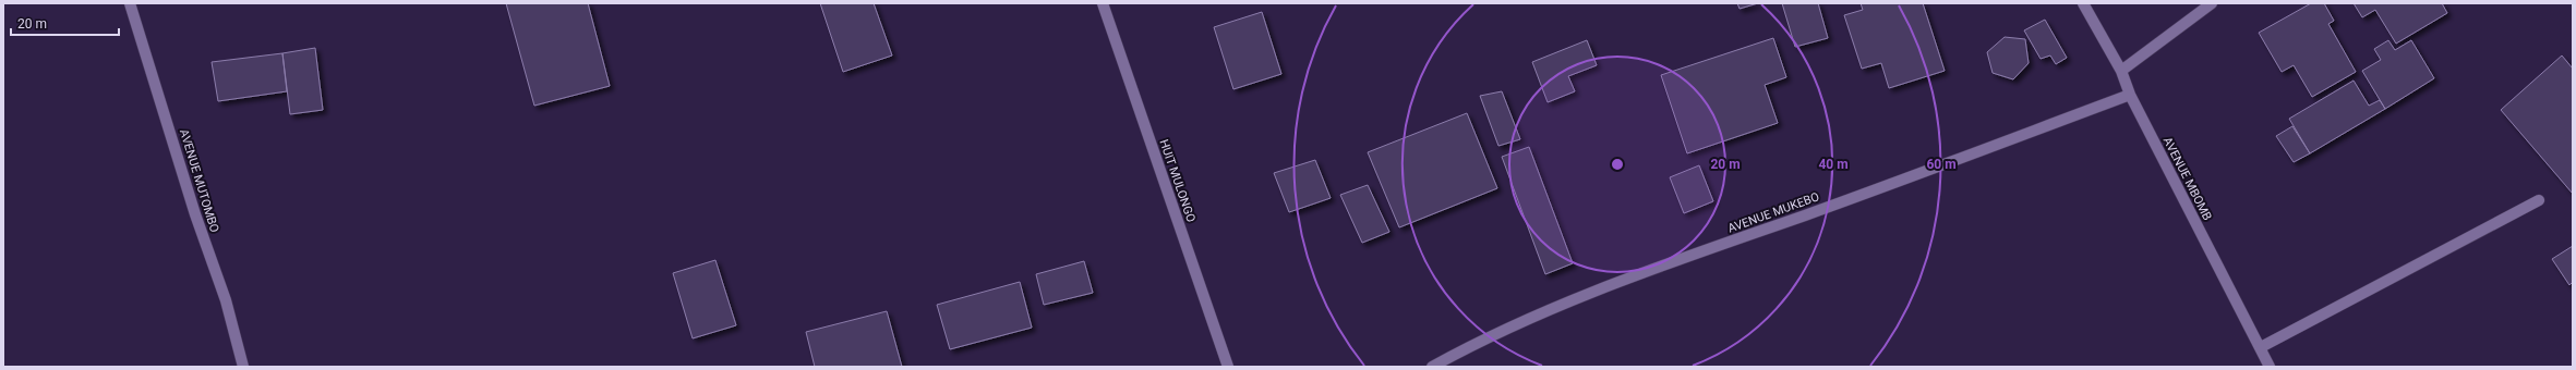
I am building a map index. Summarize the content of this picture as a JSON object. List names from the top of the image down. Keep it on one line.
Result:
{"streets":{"street":["AVENUE MBOMB","AVENUE MUTOMBO","HUIT MULONGO","AVENUE MUKEBO"]},"crossings":[["AVENUE MBOMB","AVENUE MUKEBO"]],"scale_bar":"20 m","rings":["20 m","40 m","60 m"]}
